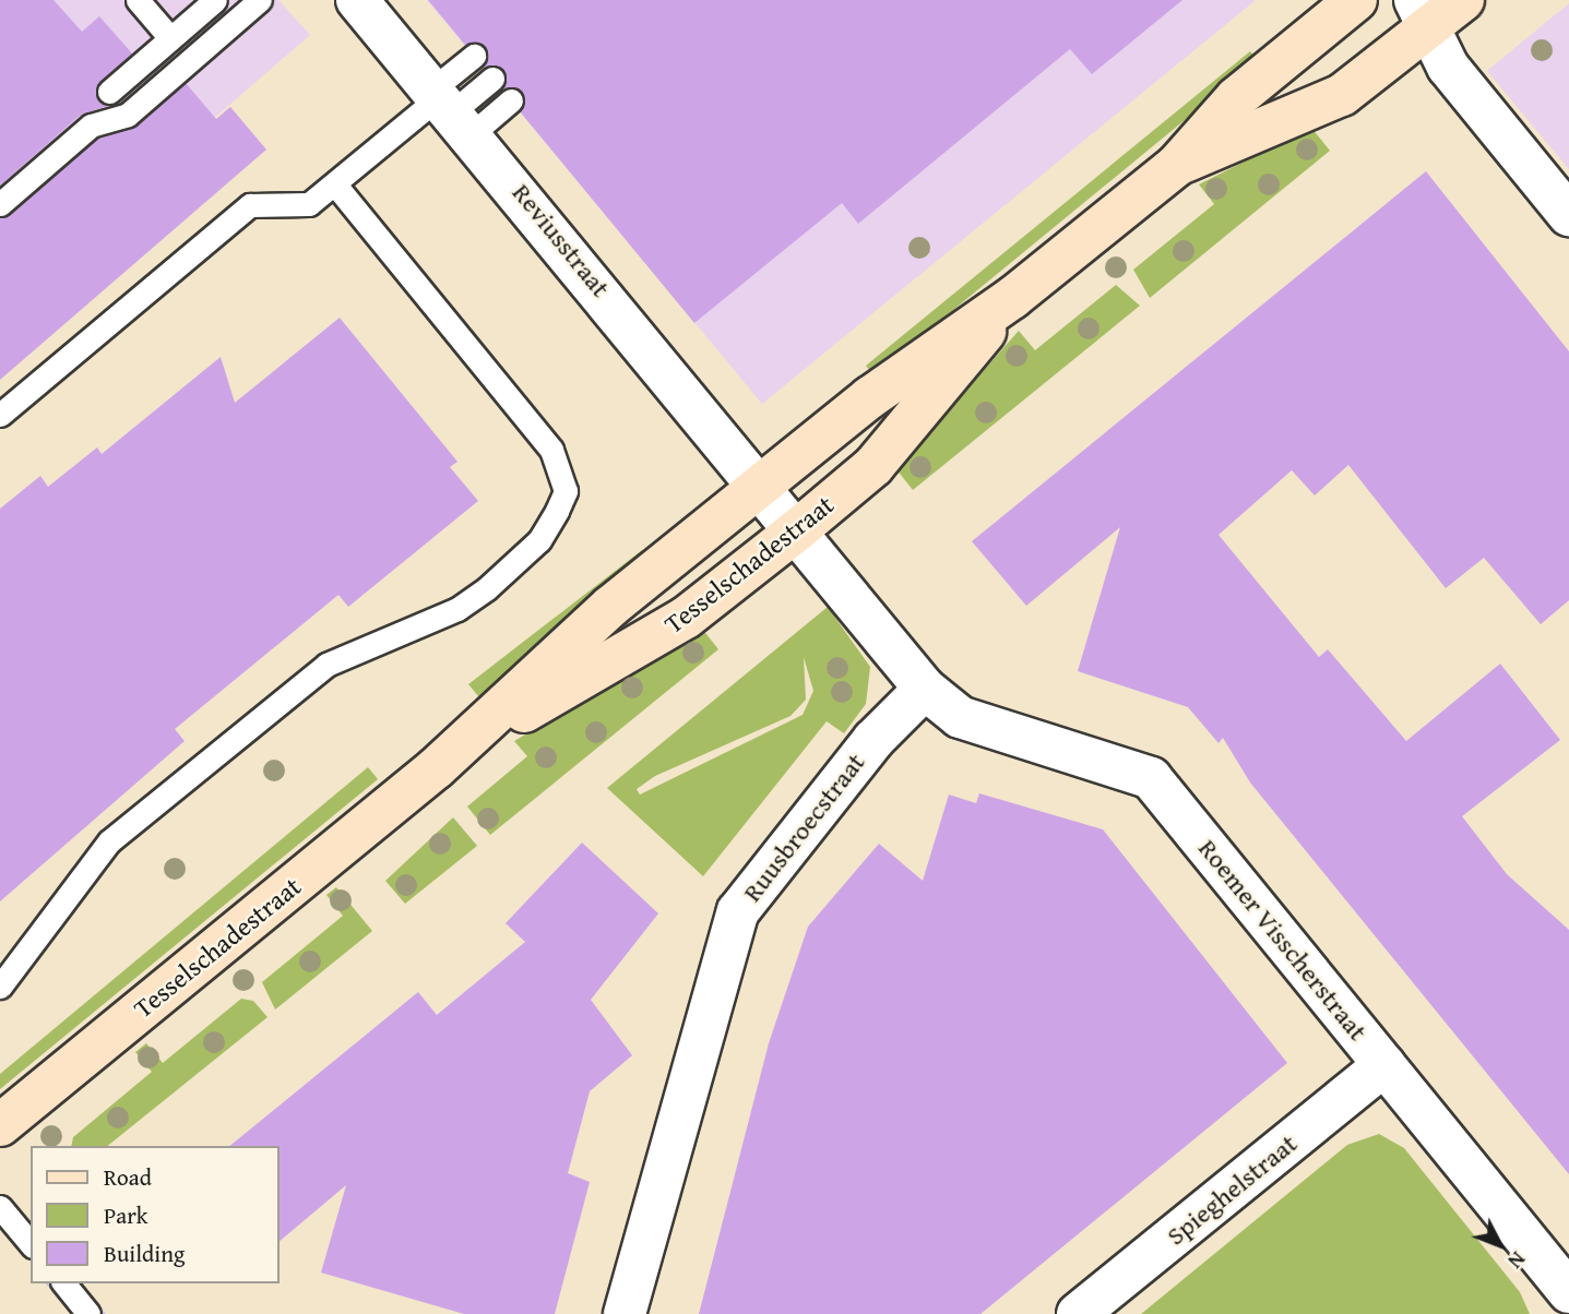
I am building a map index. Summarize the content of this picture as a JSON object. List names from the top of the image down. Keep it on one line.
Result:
{"streets":{"main road":["Tesselschadestraat"],"street":["Reviusstraat","Ruusbroecstraat","Roemer Visscherstraat","Spieghelstraat"]},"crossings":[["Reviusstraat","Tesselschadestraat"],["Ruusbroecstraat","Roemer Visscherstraat"],["Roemer Visscherstraat","Spieghelstraat"]],"legend":["Road","Park","Building"],"north":"bottom right"}
